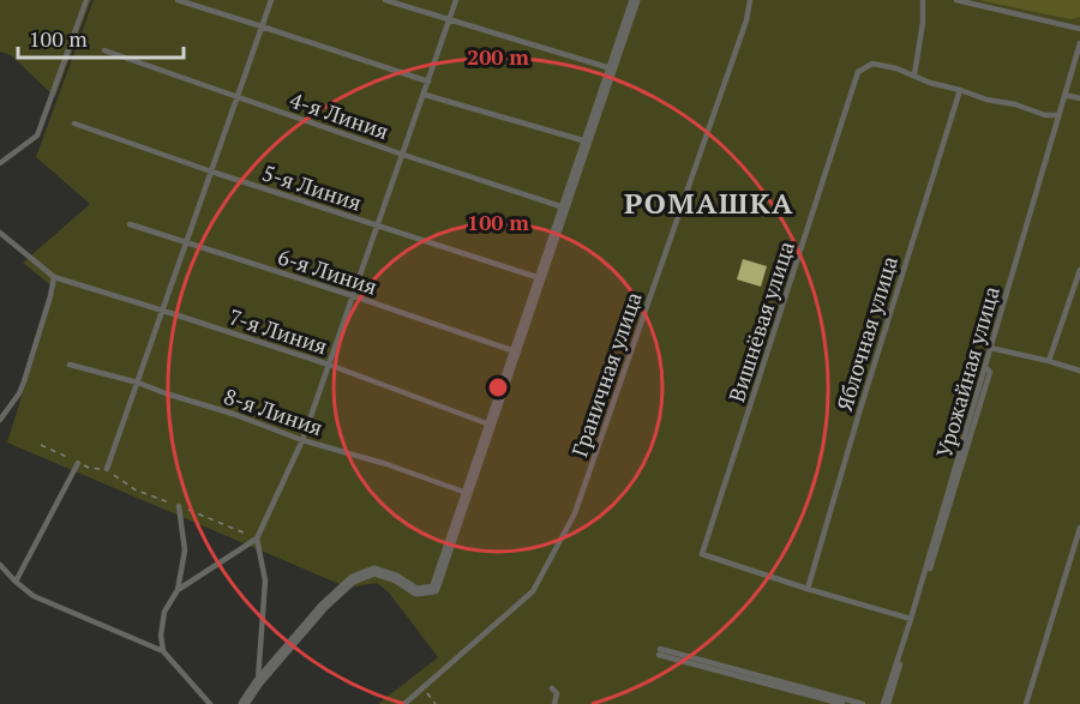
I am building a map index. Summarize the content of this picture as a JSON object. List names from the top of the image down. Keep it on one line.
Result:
{"streets":{"lane":["4-я Линия","5-я Линия","6-я Линия","Вишнёвая улица","7-я Линия","Яблочная улица","Урожайная улица","Граничная улица","8-я Линия"]},"crossings":[["Вишнёвая улица","Яблочная улица"]],"districts":["РОМАШКА"],"scale_bar":"100 m","rings":["200 m","100 m"]}
